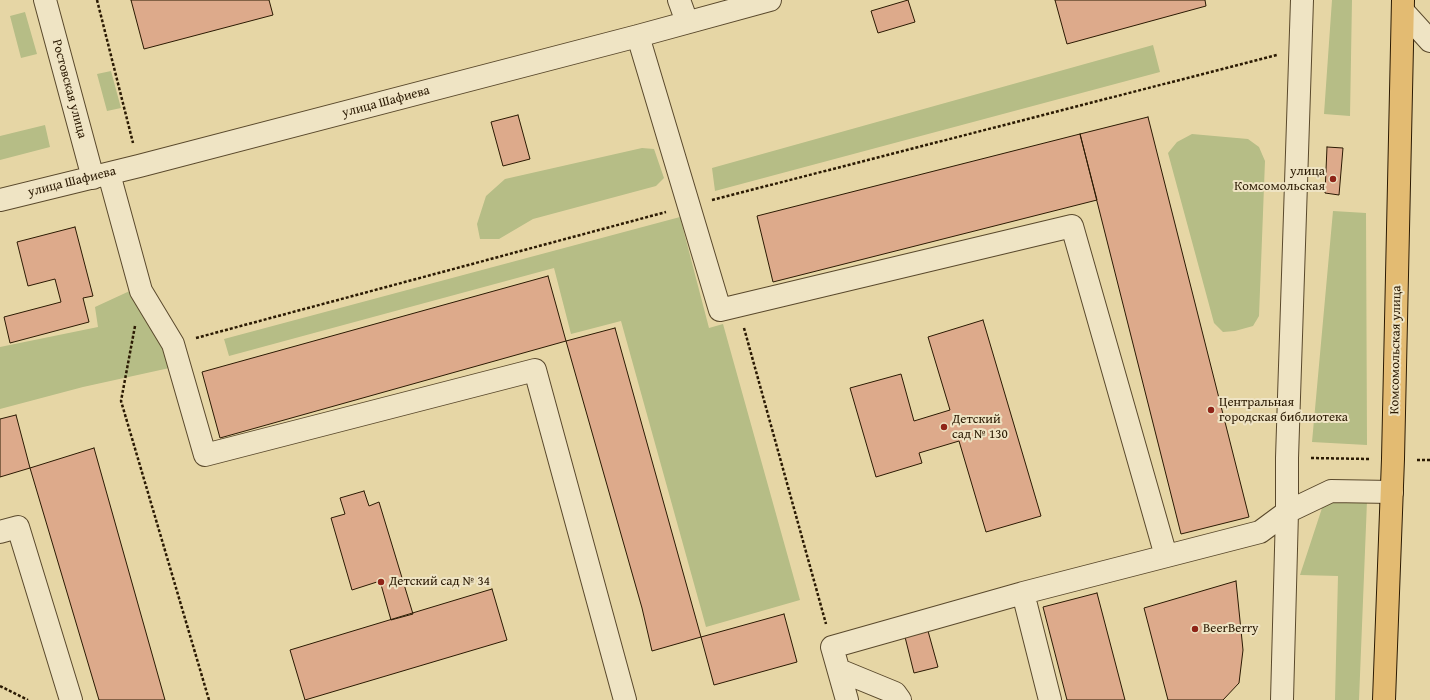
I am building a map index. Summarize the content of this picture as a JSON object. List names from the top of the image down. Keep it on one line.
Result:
{"streets":{"main road":["Комсомольская улица"],"street":["Ростовская улица","улица Шафиева"]},"crossings":[["Ростовская улица","улица Шафиева"]],"places":["улица Комсомольская","Центральная городская библиотека","Детский сад № 130","Детский сад № 34","BeerBerry"]}
